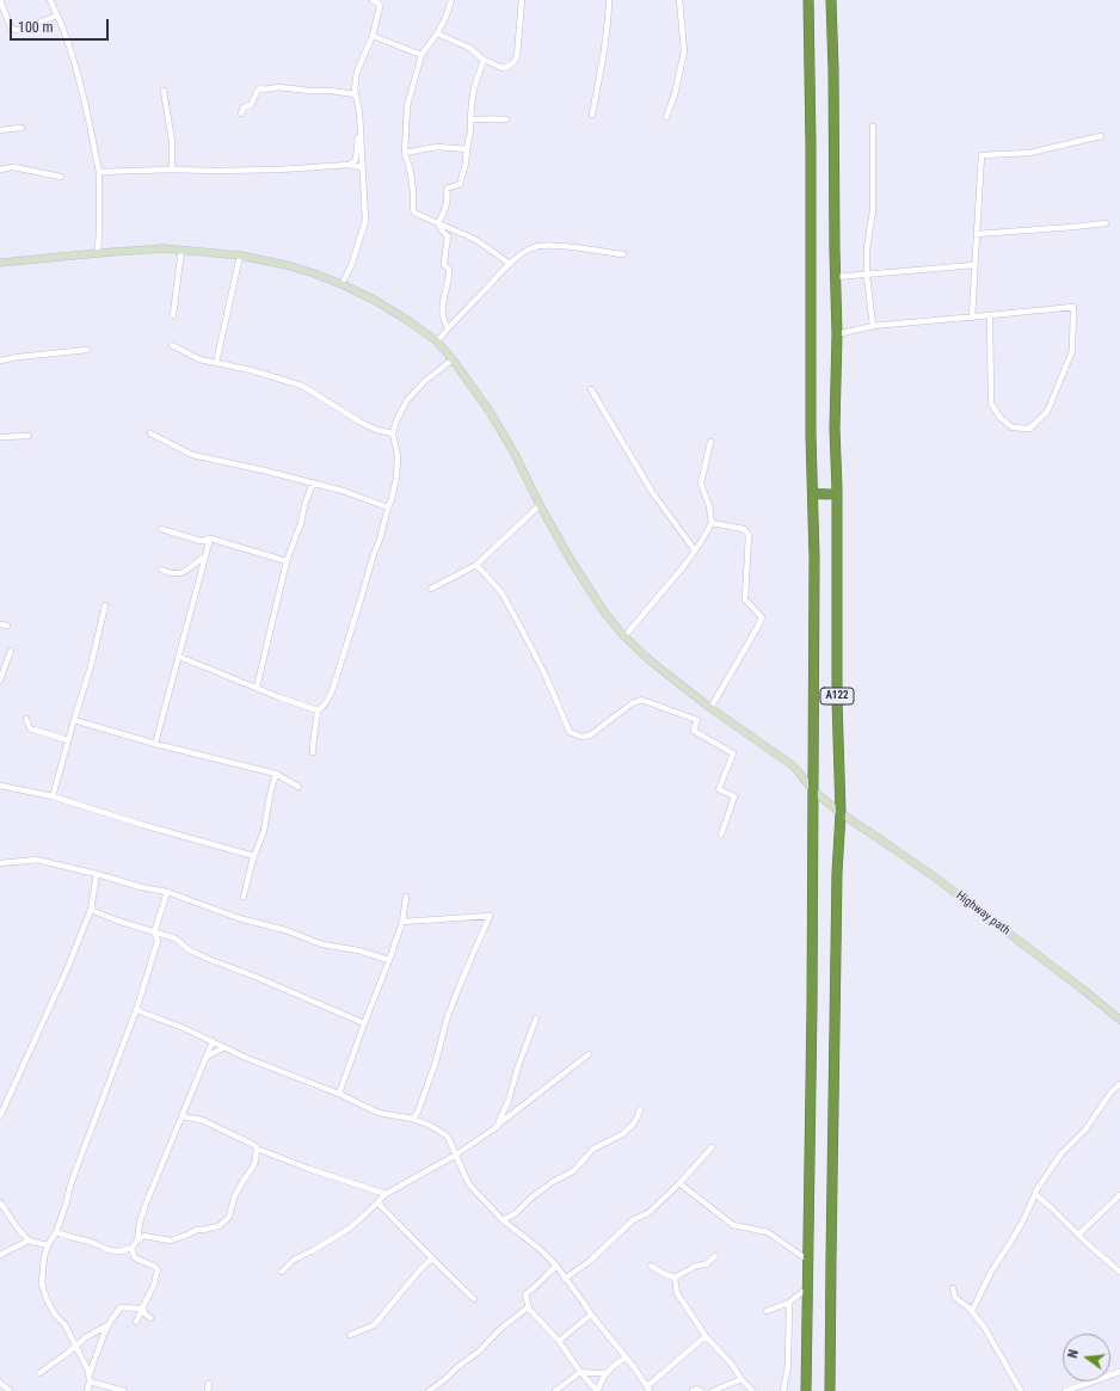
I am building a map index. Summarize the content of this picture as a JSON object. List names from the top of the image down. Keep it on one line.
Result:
{"streets":{"highway":["A122"],"street":["Highway path"]},"crossings":[["A122","Highway path"]],"scale_bar":"100 m","north":"left"}
